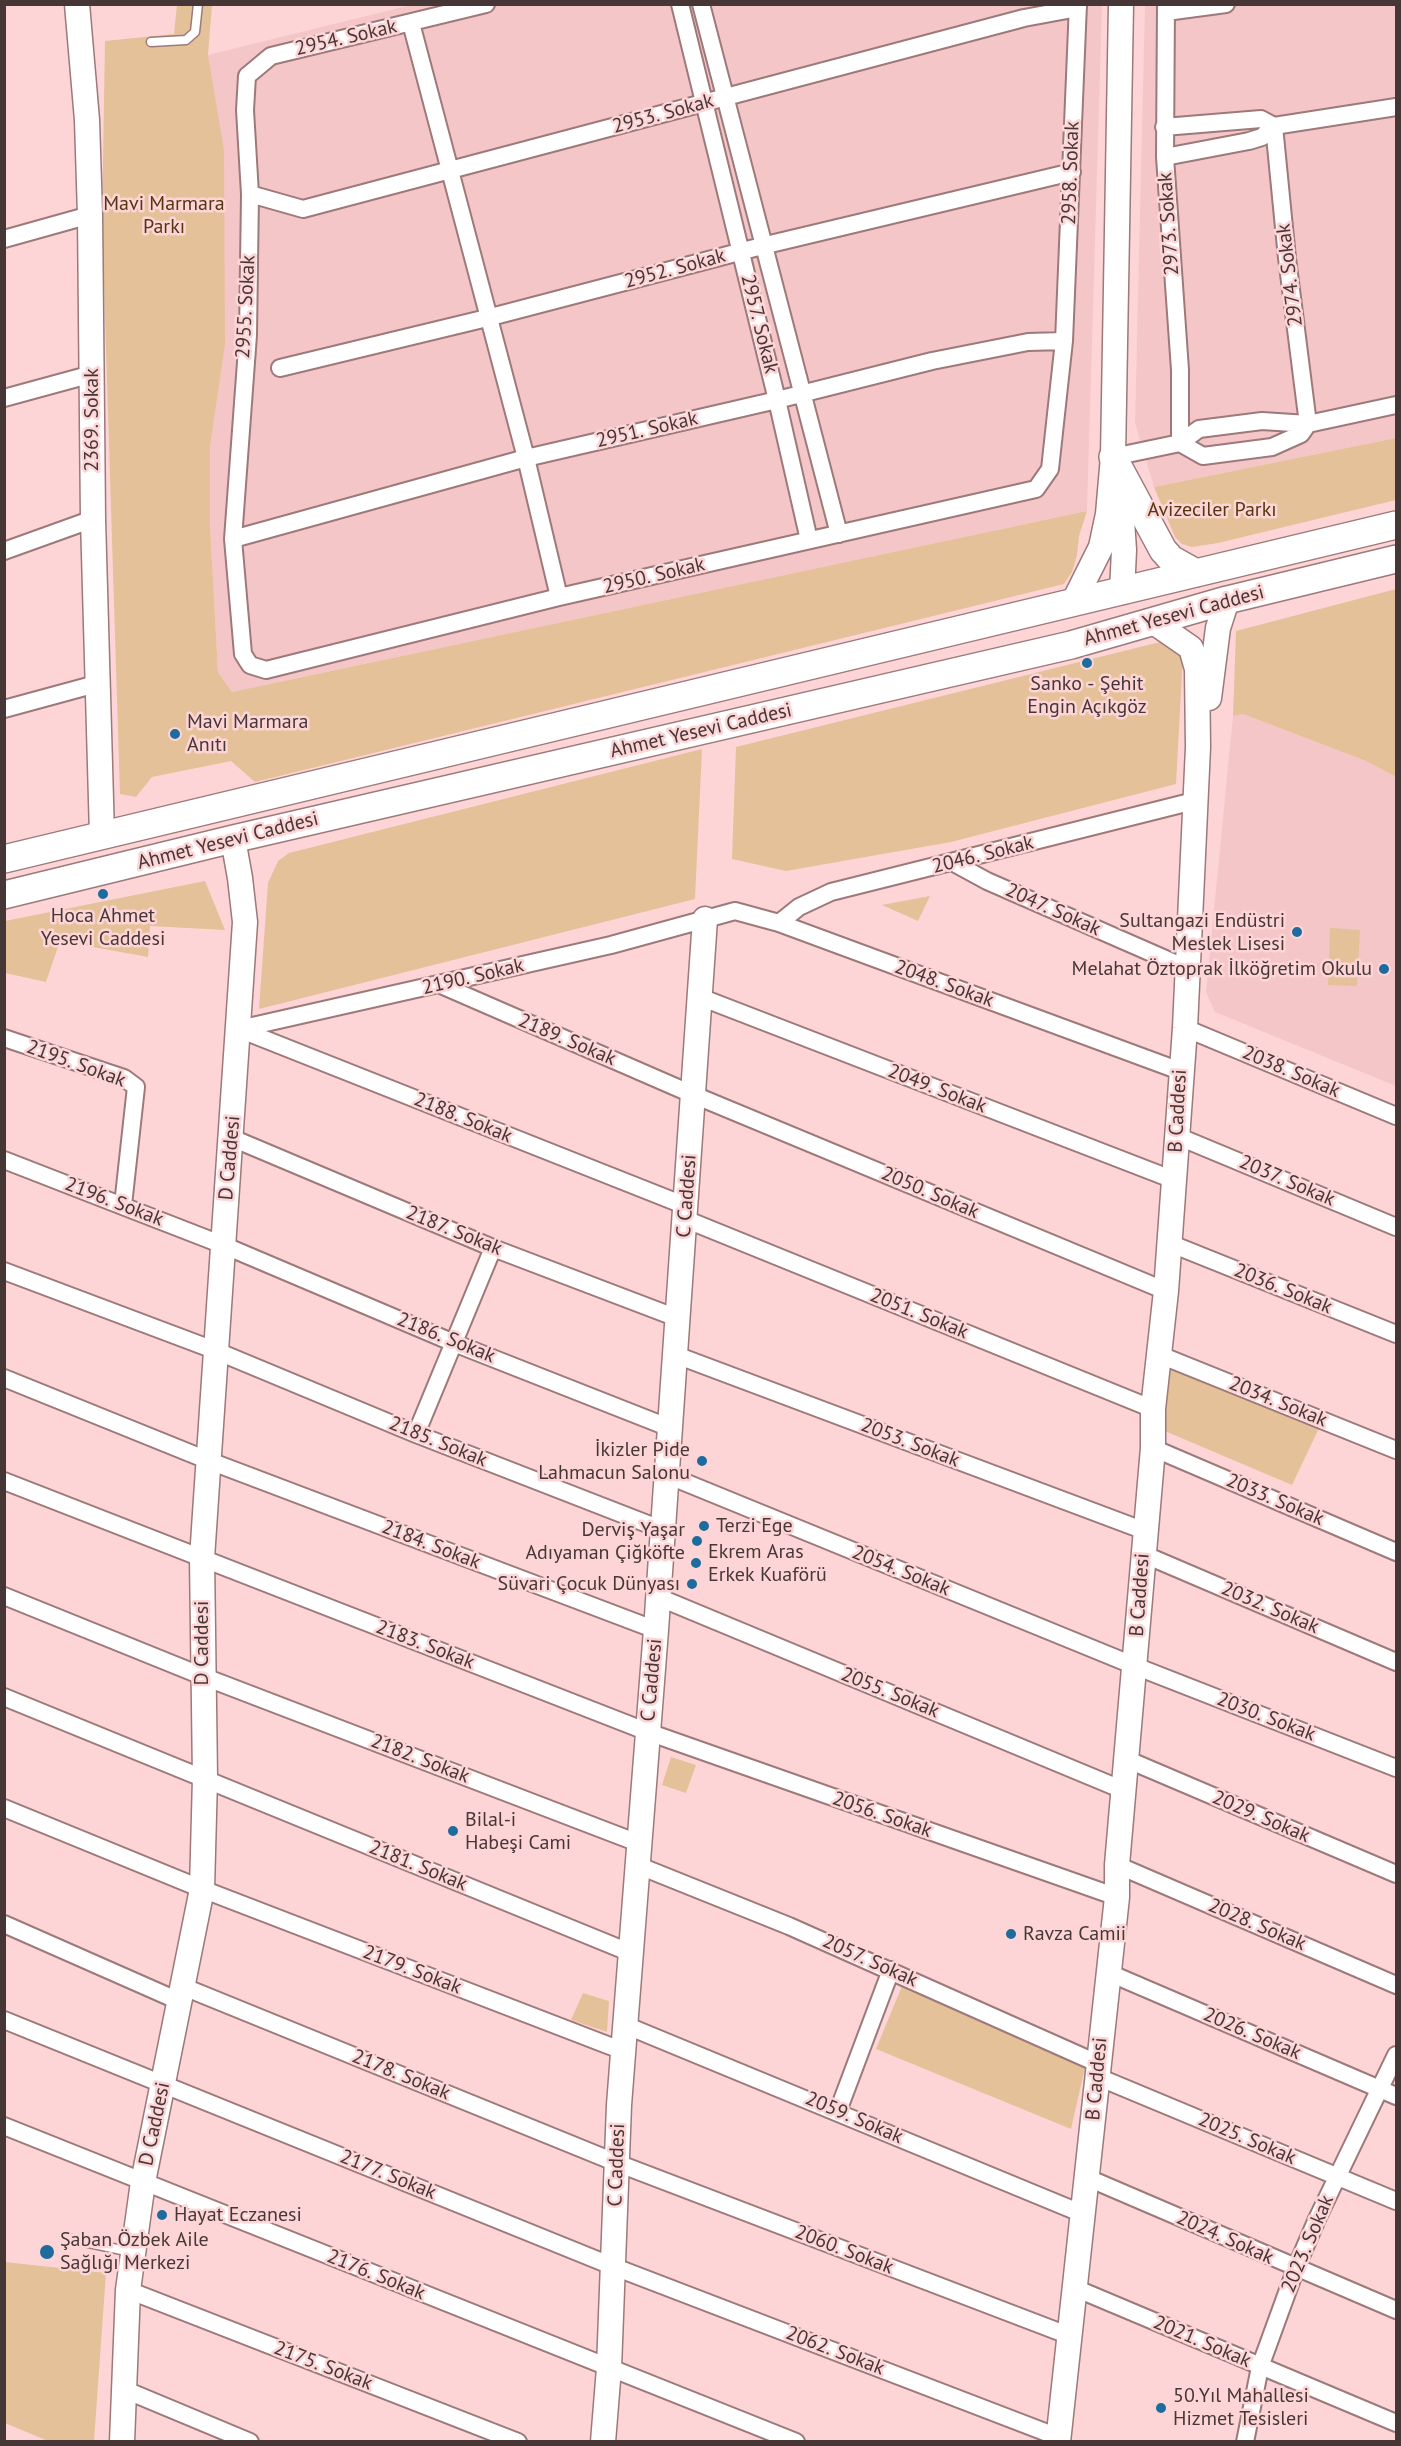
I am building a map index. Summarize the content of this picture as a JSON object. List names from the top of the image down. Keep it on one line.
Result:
{"streets":{"main road":["Ahmet Yesevi Caddesi"],"street":["2954. Sokak","2953. Sokak","2958. Sokak","2973. Sokak","2952. Sokak","2974. Sokak","2955. Sokak","2957. Sokak","2369. Sokak","2951. Sokak","2950. Sokak","2046. Sokak","2047. Sokak","2190. Sokak","2048. Sokak","2189. Sokak","2195. Sokak","2038. Sokak","2049. Sokak","B Caddesi","2188. Sokak","D Caddesi","2037. Sokak","2050. Sokak","C Caddesi","2196. Sokak","2187. Sokak","2036. Sokak","2051. Sokak","2186. Sokak","2034. Sokak","2185. Sokak","2053. Sokak","2033. Sokak","2184. Sokak","2054. Sokak","2032. Sokak","2183. Sokak","2055. Sokak","2030. Sokak","2182. Sokak","2056. Sokak","2029. Sokak","2181. Sokak","2028. Sokak","2057. Sokak","2179. Sokak","2026. Sokak","2178. Sokak","2059. Sokak","2025. Sokak","2177. Sokak","2024. Sokak","2023. Sokak","2060. Sokak","2176. Sokak","2021. Sokak","2062. Sokak","2175. Sokak"]},"crossings":[["2954. Sokak","2955. Sokak"],["2953. Sokak","2958. Sokak"],["2953. Sokak","2955. Sokak"],["2953. Sokak","2957. Sokak"],["2958. Sokak","2952. Sokak"],["2958. Sokak","2951. Sokak"],["2958. Sokak","2950. Sokak"],["2952. Sokak","2957. Sokak"],["2955. Sokak","2951. Sokak"],["2955. Sokak","2950. Sokak"],["2957. Sokak","2951. Sokak"],["2957. Sokak","2950. Sokak"],["2369. Sokak","Ahmet Yesevi Caddesi"],["2951. Sokak","2950. Sokak"],["Ahmet Yesevi Caddesi","B Caddesi"],["Ahmet Yesevi Caddesi","D Caddesi"],["2046. Sokak","2047. Sokak"],["2046. Sokak","2048. Sokak"],["2046. Sokak","B Caddesi"],["2047. Sokak","B Caddesi"],["2190. Sokak","2048. Sokak"],["2190. Sokak","2189. Sokak"],["2190. Sokak","2188. Sokak"],["2190. Sokak","D Caddesi"],["2190. Sokak","C Caddesi"],["2048. Sokak","B Caddesi"],["2048. Sokak","C Caddesi"],["2189. Sokak","2050. Sokak"],["2189. Sokak","C Caddesi"],["2195. Sokak","2196. Sokak"],["2038. Sokak","B Caddesi"],["2049. Sokak","B Caddesi"],["2049. Sokak","C Caddesi"],["B Caddesi","2037. Sokak"],["B Caddesi","2050. Sokak"],["B Caddesi","2036. Sokak"],["B Caddesi","2051. Sokak"],["B Caddesi","2034. Sokak"],["B Caddesi","2053. Sokak"],["B Caddesi","2033. Sokak"],["B Caddesi","2054. Sokak"],["B Caddesi","2032. Sokak"],["B Caddesi","2055. Sokak"],["B Caddesi","2030. Sokak"],["B Caddesi","2056. Sokak"],["B Caddesi","2029. Sokak"],["B Caddesi","2028. Sokak"],["B Caddesi","2057. Sokak"],["B Caddesi","2026. Sokak"],["B Caddesi","2059. Sokak"],["B Caddesi","2025. Sokak"],["B Caddesi","2024. Sokak"],["B Caddesi","2060. Sokak"],["B Caddesi","2021. Sokak"],["B Caddesi","2062. Sokak"],["2188. Sokak","D Caddesi"],["2188. Sokak","C Caddesi"],["2188. Sokak","2051. Sokak"],["D Caddesi","2196. Sokak"],["D Caddesi","2187. Sokak"],["D Caddesi","2186. Sokak"],["D Caddesi","2185. Sokak"],["D Caddesi","2184. Sokak"],["D Caddesi","2183. Sokak"],["D Caddesi","2182. Sokak"],["D Caddesi","2181. Sokak"],["D Caddesi","2179. Sokak"],["D Caddesi","2178. Sokak"],["D Caddesi","2177. Sokak"],["D Caddesi","2176. Sokak"],["D Caddesi","2175. Sokak"],["2050. Sokak","C Caddesi"],["C Caddesi","2187. Sokak"],["C Caddesi","2051. Sokak"],["C Caddesi","2186. Sokak"],["C Caddesi","2185. Sokak"],["C Caddesi","2053. Sokak"],["C Caddesi","2184. Sokak"],["C Caddesi","2054. Sokak"],["C Caddesi","2183. Sokak"],["C Caddesi","2055. Sokak"],["C Caddesi","2182. Sokak"],["C Caddesi","2056. Sokak"],["C Caddesi","2181. Sokak"],["C Caddesi","2057. Sokak"],["C Caddesi","2179. Sokak"],["C Caddesi","2178. Sokak"],["C Caddesi","2059. Sokak"],["C Caddesi","2177. Sokak"],["C Caddesi","2060. Sokak"],["C Caddesi","2176. Sokak"],["C Caddesi","2062. Sokak"],["2196. Sokak","2186. Sokak"],["2053. Sokak","2032. Sokak"],["2054. Sokak","2030. Sokak"],["2183. Sokak","2056. Sokak"],["2182. Sokak","2057. Sokak"],["2057. Sokak","2025. Sokak"],["2026. Sokak","2023. Sokak"],["2178. Sokak","2060. Sokak"],["2025. Sokak","2023. Sokak"],["2177. Sokak","2062. Sokak"],["2024. Sokak","2023. Sokak"],["2023. Sokak","2021. Sokak"]],"parks":["Mavi Marmara Parkı","Avizeciler Parkı"],"places":["Sanko - Şehit Engin Açıkgöz","Mavi Marmara Anıtı","Hoca Ahmet Yesevi Caddesi","Sultangazi Endüstri Meslek Lisesi","Melahat Öztoprak İlköğretim Okulu","İkizler Pide Lahmacun Salonu","Terzi Ege","Derviş Yaşar Adıyaman Çiğköfte","Ekrem Aras Erkek Kuaförü","Süvari Çocuk Dünyası","Bilal-i Habeşi Cami","Ravza Camii","Hayat Eczanesi","Şaban Özbek Aile Sağlığı Merkezi","50.Yıl Mahallesi Hizmet Tesisleri"]}
